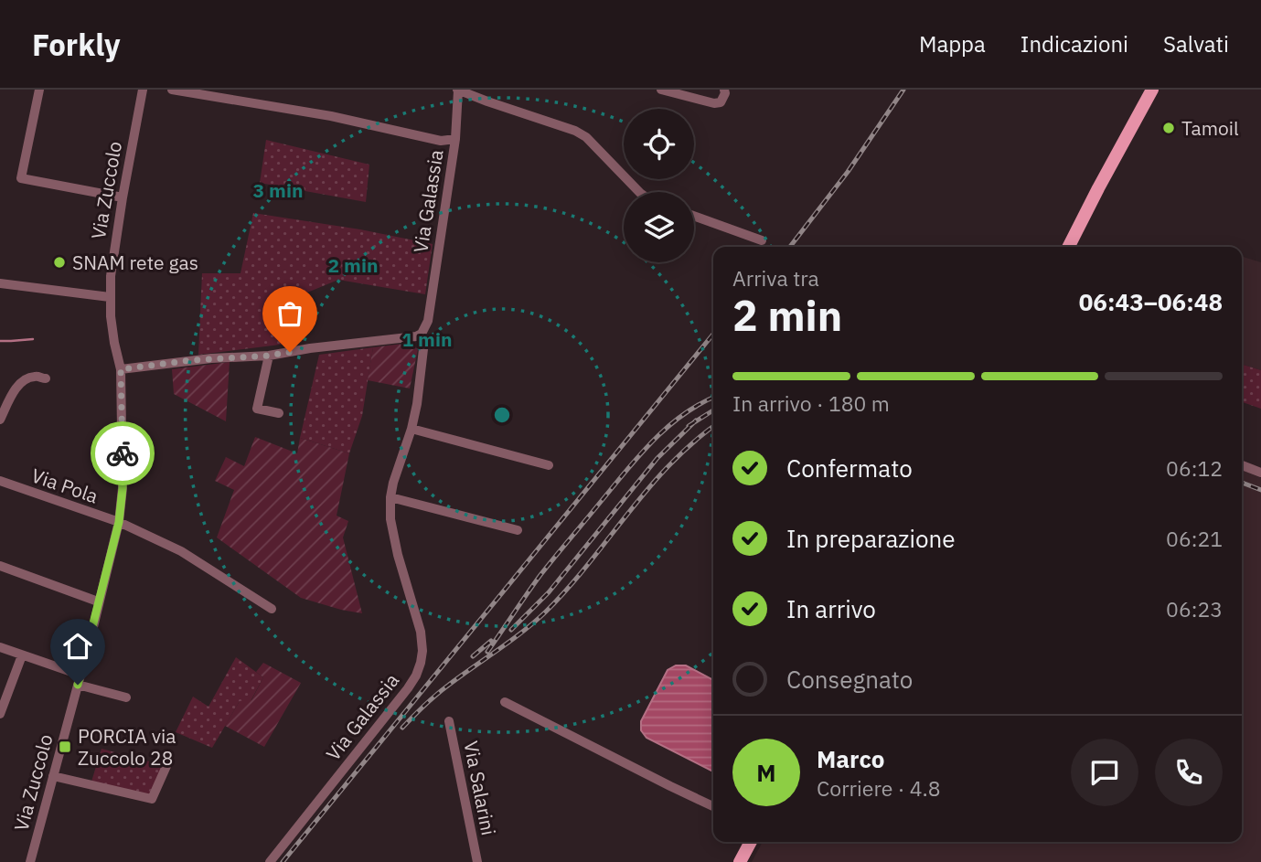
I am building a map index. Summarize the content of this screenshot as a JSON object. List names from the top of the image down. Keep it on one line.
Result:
{"streets":{"street":["Via Zuccolo","Via Galassia","Via Pola","Via Salarini"]},"crossings":[["Via Zuccolo","Via Pola"]],"places":{"other":["Tamoil","SNAM rete gas"],"transit":["PORCIA via Zuccolo 28"]},"page":{"header":"Forkly","nav":["Mappa","Indicazioni","Salvati"],"heading":["2 min","Arriva tra","06:43–06:48"],"panel":["Marco","Corriere · 4.8"],"bar":"In arrivo · 180 m","list":[["Confermato","06:12"],["In preparazione","06:21"],["In arrivo","06:23"],"Consegnato"],"round":"M"},"rings":["3 min","2 min","1 min"]}
